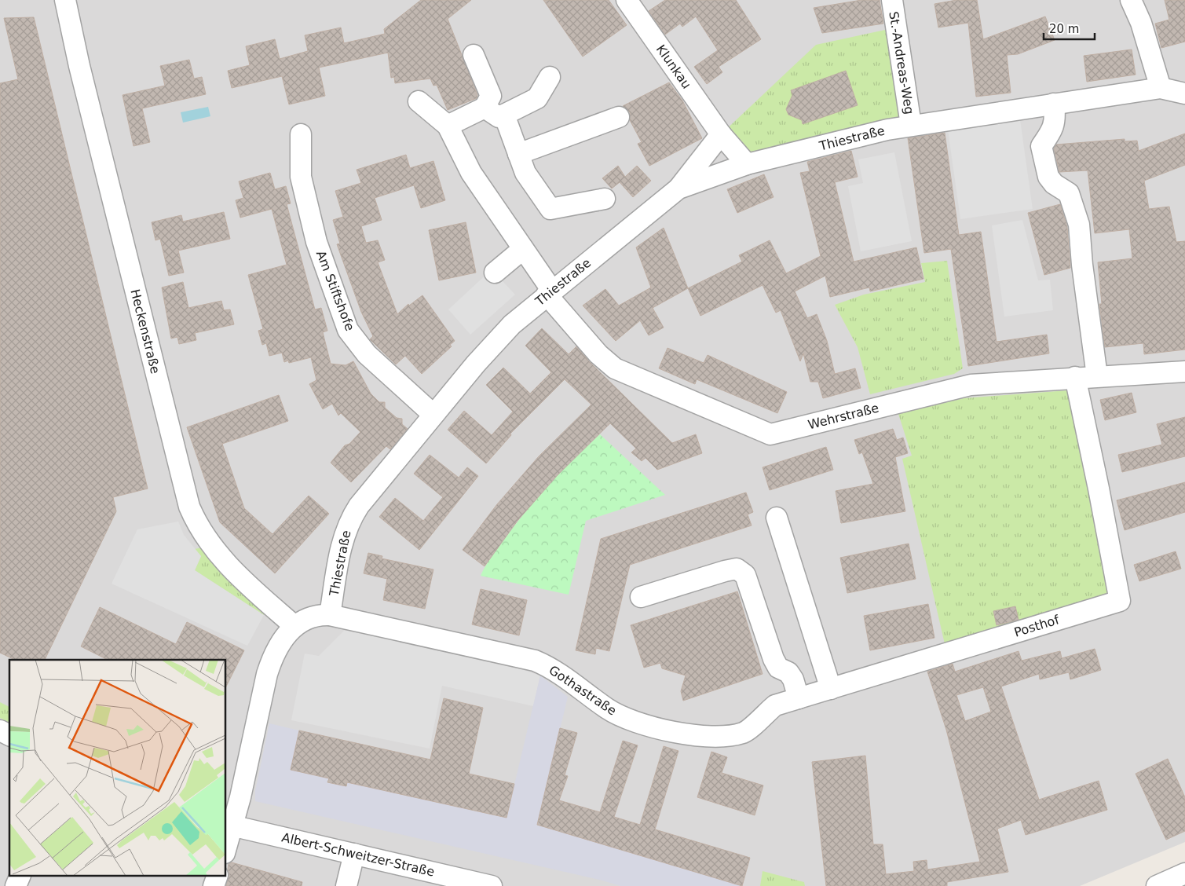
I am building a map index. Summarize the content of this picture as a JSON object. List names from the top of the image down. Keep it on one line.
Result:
{"streets":{"street":["St.-Andreas-Weg","Klunkau","Thiestraße","Am Stiftshofe","Heckenstraße","Wehrstraße","Posthof","Gothastraße","Albert-Schweitzer-Straße"]},"crossings":[["St.-Andreas-Weg","Thiestraße"],["Klunkau","Thiestraße"],["Thiestraße","Am Stiftshofe"],["Thiestraße","Wehrstraße"],["Thiestraße","Gothastraße"],["Wehrstraße","Posthof"],["Posthof","Gothastraße"]],"scale_bar":"20 m"}
